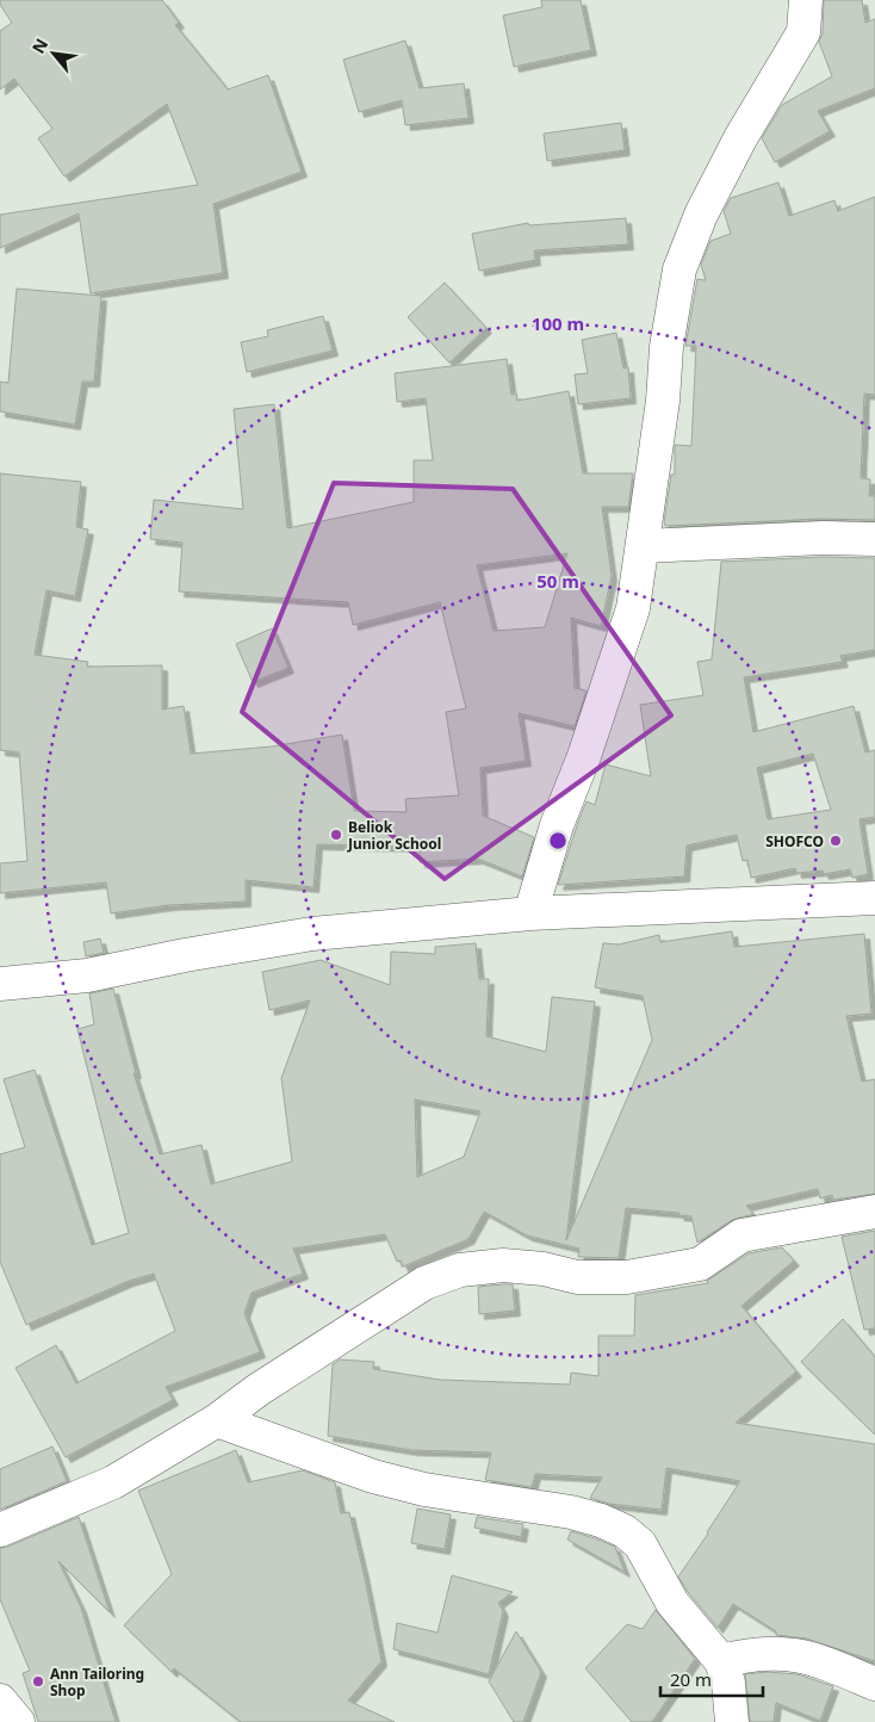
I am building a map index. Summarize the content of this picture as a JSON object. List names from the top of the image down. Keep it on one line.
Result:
{"places":["Beliok Junior School","SHOFCO","Ann Tailoring Shop"],"scale_bar":"20 m","north":"top left","rings":["100 m","50 m"]}
